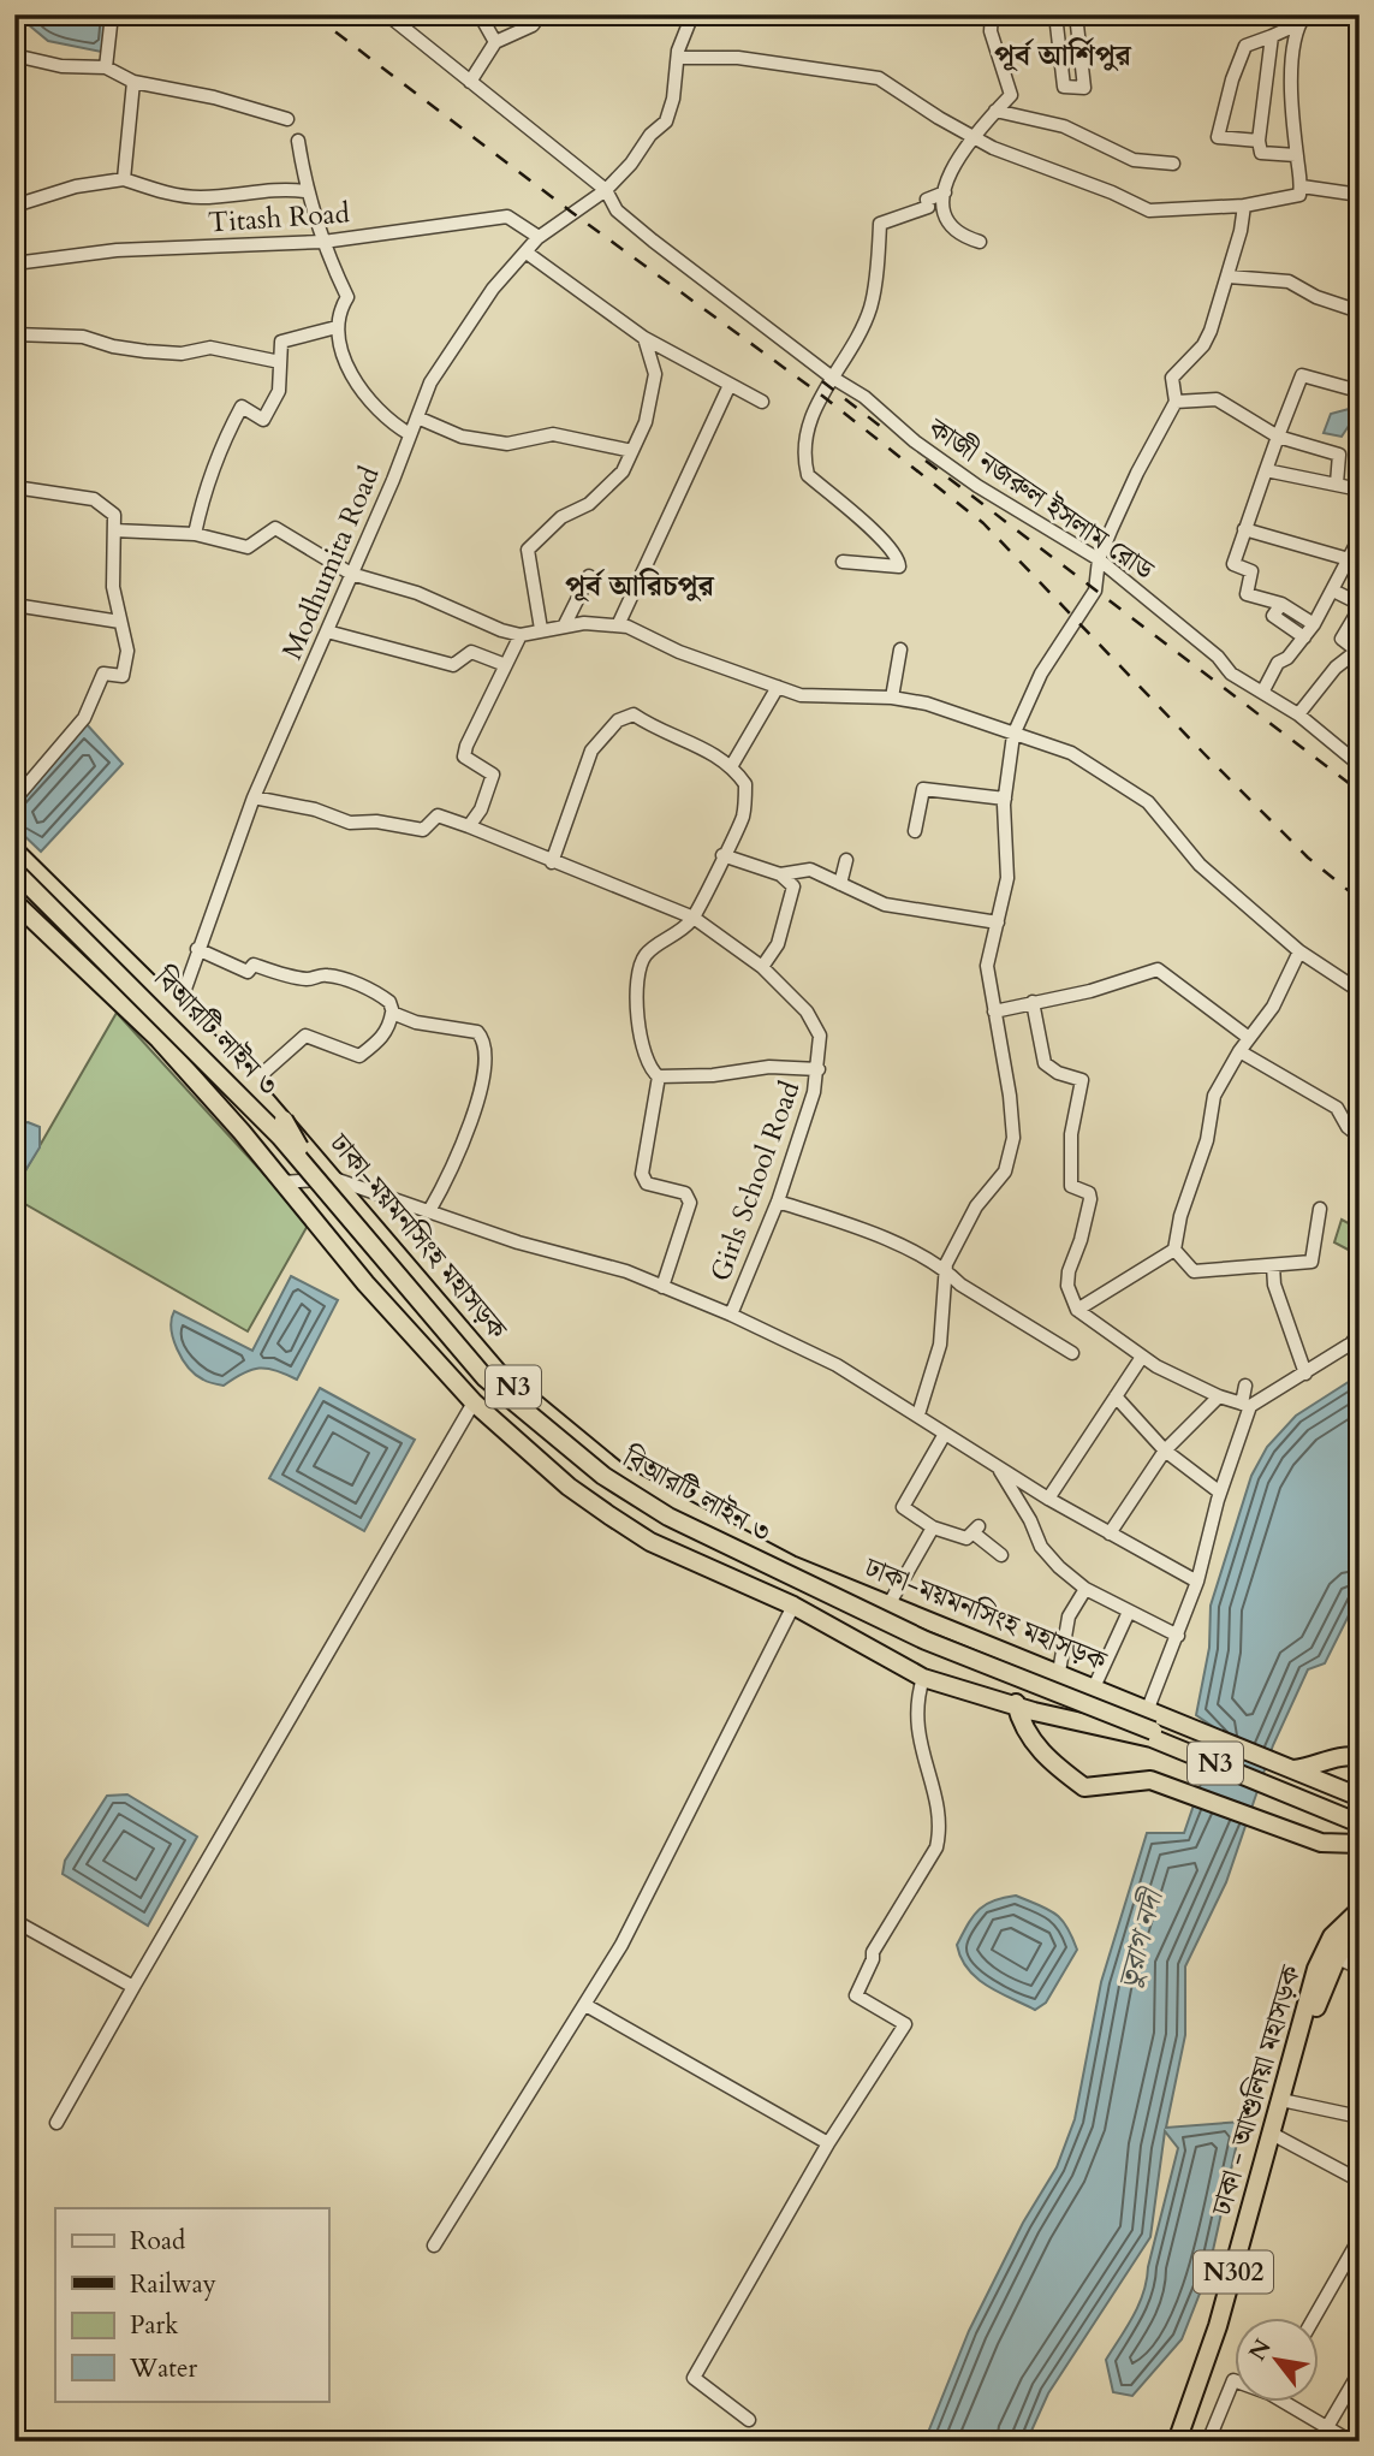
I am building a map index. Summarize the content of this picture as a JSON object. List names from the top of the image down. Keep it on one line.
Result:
{"streets":{"highway":["বিআরটি লাইন ৩","ঢাকা-ময়মনসিংহ মহাসড়ক","N3","ঢাকা - আশুলিয়া মহাসড়ক","N302"],"street":["Titash Road","কাজী নজরুল ইসলাম রোড","Modhumita Road","Girls School Road"]},"crossings":[["Titash Road","Modhumita Road"],["কাজী নজরুল ইসলাম রোড","Modhumita Road"],["Modhumita Road","Girls School Road"],["বিআরটি লাইন ৩","ঢাকা-ময়মনসিংহ মহাসড়ক"],["বিআরটি লাইন ৩","N3"],["ঢাকা-ময়মনসিংহ মহাসড়ক","N3"],["ঢাকা - আশুলিয়া মহাসড়ক","N302"]],"districts":["পূর্ব আর্শিপুর","পূর্ব আরিচপুর"],"water":["তুরাগ নদী"],"legend":["Road","Railway","Park","Water"],"north":"top left"}
